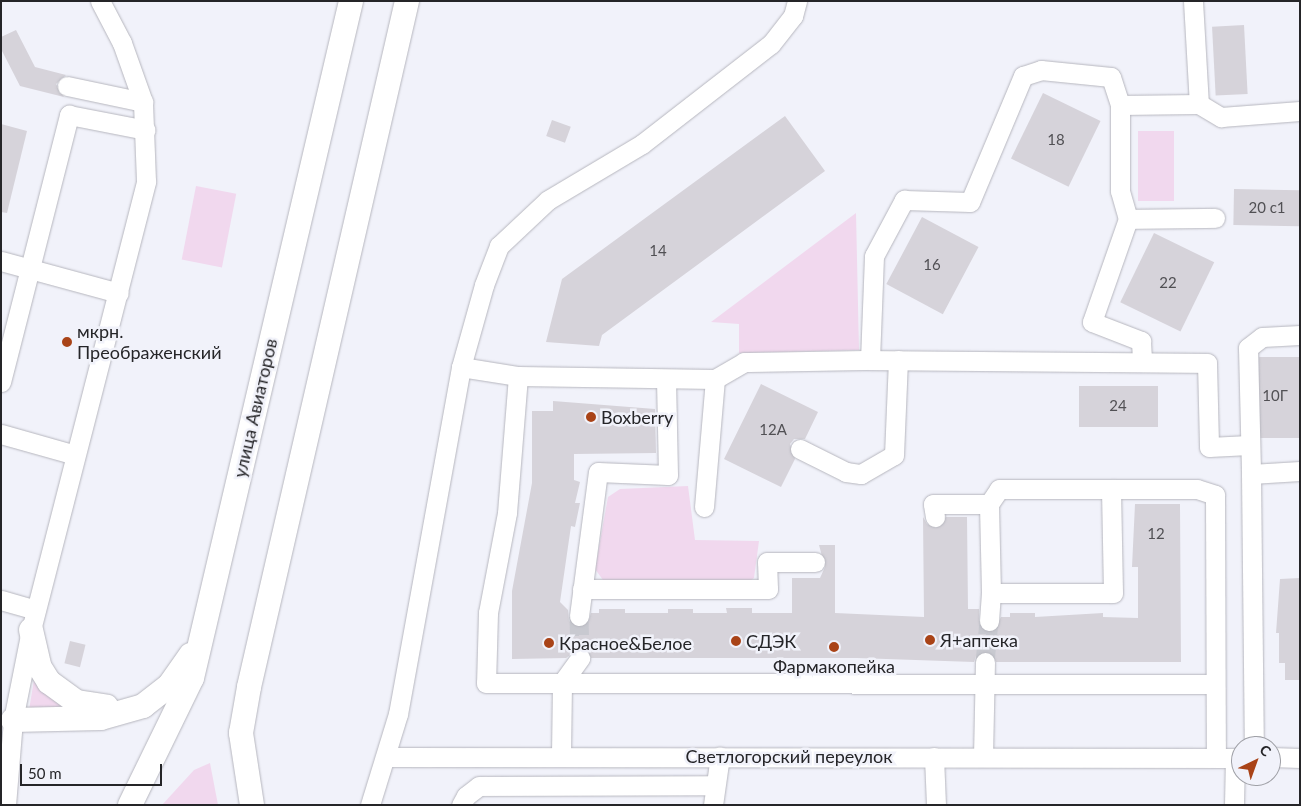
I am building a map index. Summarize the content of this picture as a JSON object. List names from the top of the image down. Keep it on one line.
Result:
{"streets":{"main road":["улица Авиаторов"],"street":["Светлогорский переулок"]},"places":["мкрн. Преображенский","Boxberry","Я+аптека","СДЭК","Красное&Белое","Фармакопейка"],"house_numbers":["18","20 с1","14","16","22","10Г","24","12А","12"],"scale_bar":"50 m","north":"top right"}
